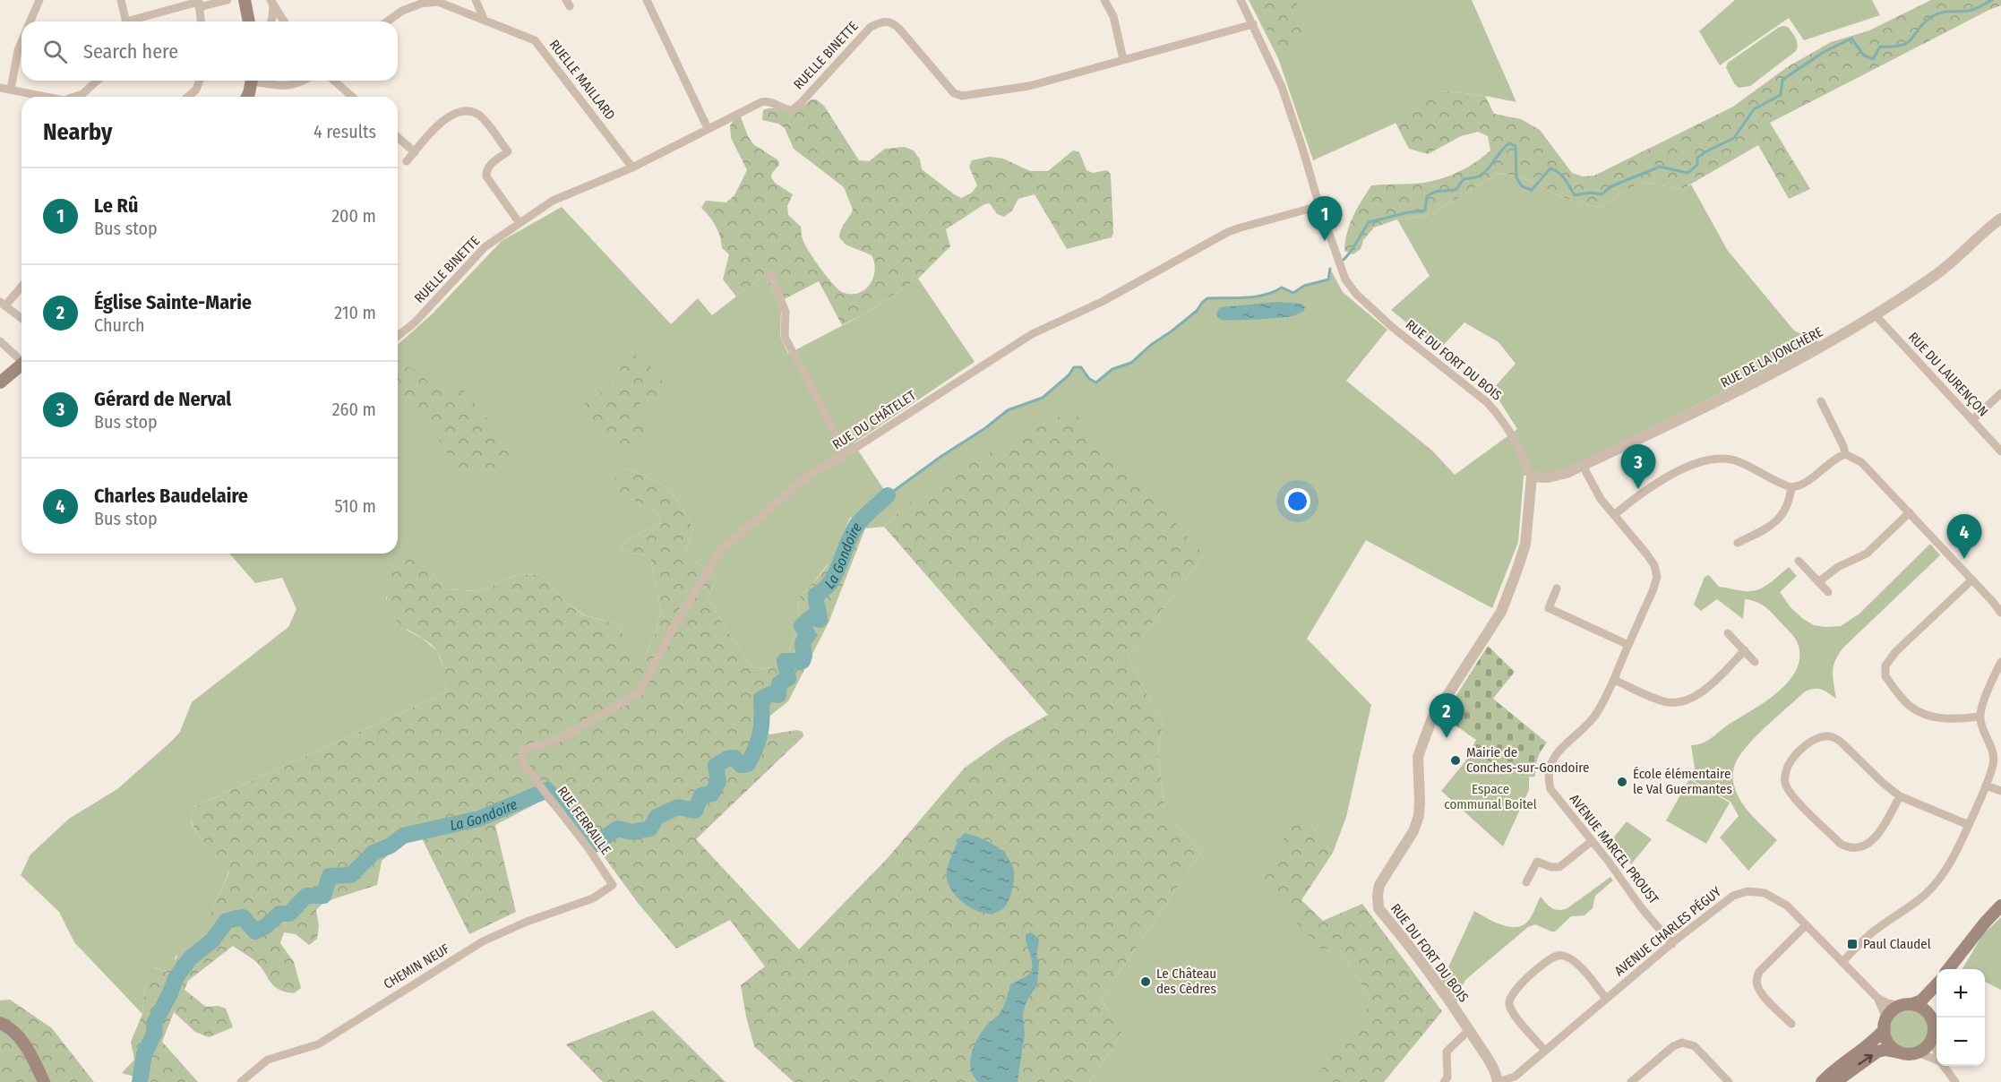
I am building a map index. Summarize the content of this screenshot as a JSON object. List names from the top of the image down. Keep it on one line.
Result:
{"streets":{"street":["RUELLE BINETTE","RUELLE MAILLARD","RUE DE LA JONCHÈRE","RUE DU FORT DU BOIS","RUE DU LAURENÇON","RUE DU CHÂTELET","RUE FERRAILLE","AVENUE MARCEL PROUST","AVENUE CHARLES PÉGUY","CHEMIN NEUF"]},"crossings":[["RUELLE BINETTE","RUELLE MAILLARD"],["RUELLE BINETTE","RUE DU FORT DU BOIS"],["RUE DE LA JONCHÈRE","RUE DU FORT DU BOIS"],["RUE DE LA JONCHÈRE","RUE DU LAURENÇON"],["RUE DE LA JONCHÈRE","AVENUE MARCEL PROUST"],["RUE DU FORT DU BOIS","RUE DU CHÂTELET"],["RUE DU FORT DU BOIS","AVENUE CHARLES PÉGUY"],["RUE DU CHÂTELET","RUE FERRAILLE"],["RUE FERRAILLE","CHEMIN NEUF"],["AVENUE MARCEL PROUST","AVENUE CHARLES PÉGUY"]],"water":["La Gondoire"],"parks":["Espace communal Boitel"],"places":{"other":["Mairie de Conches-sur-Gondoire","École élémentaire le Val Guermantes","Le Château des Cèdres"],"transit":["Paul Claudel"]},"page":{"search":"Search here","heading":["Nearby","4 results"],"list":[{"mark":"1","name":"Le Rû","note":"Bus stop","value":"200 m"},{"mark":"2","name":"Église Sainte-Marie","note":"Church","value":"210 m"},{"mark":"3","name":"Gérard de Nerval","note":"Bus stop","value":"260 m"},{"mark":"4","name":"Charles Baudelaire","note":"Bus stop","value":"510 m"}],"pins":["1","3","4","2"],"map_buttons":["+","−"]}}
